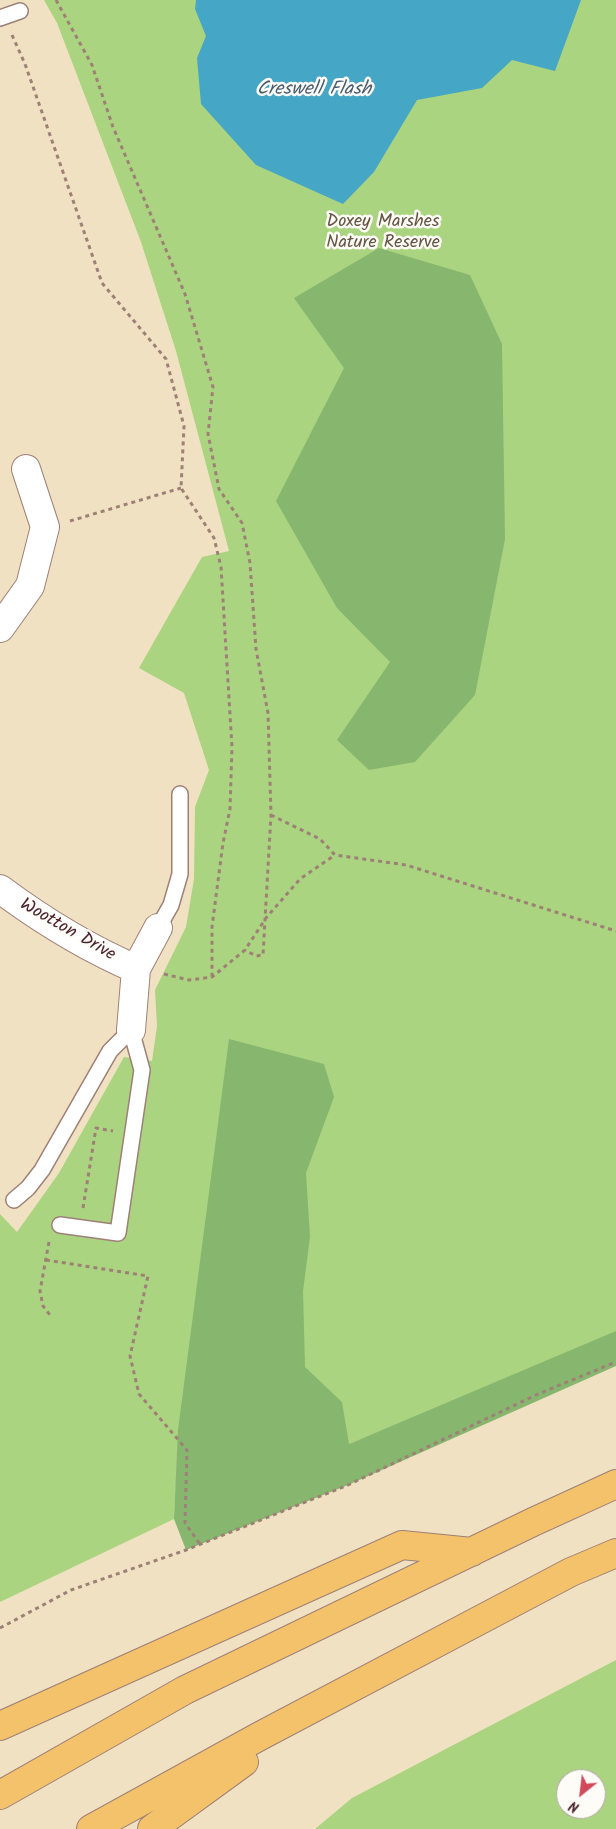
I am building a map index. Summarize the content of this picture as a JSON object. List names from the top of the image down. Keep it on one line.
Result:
{"streets":{"street":["Wootton Drive"]},"water":["Creswell Flash"],"parks":["Doxey Marshes Nature Reserve"],"north":"bottom left"}
